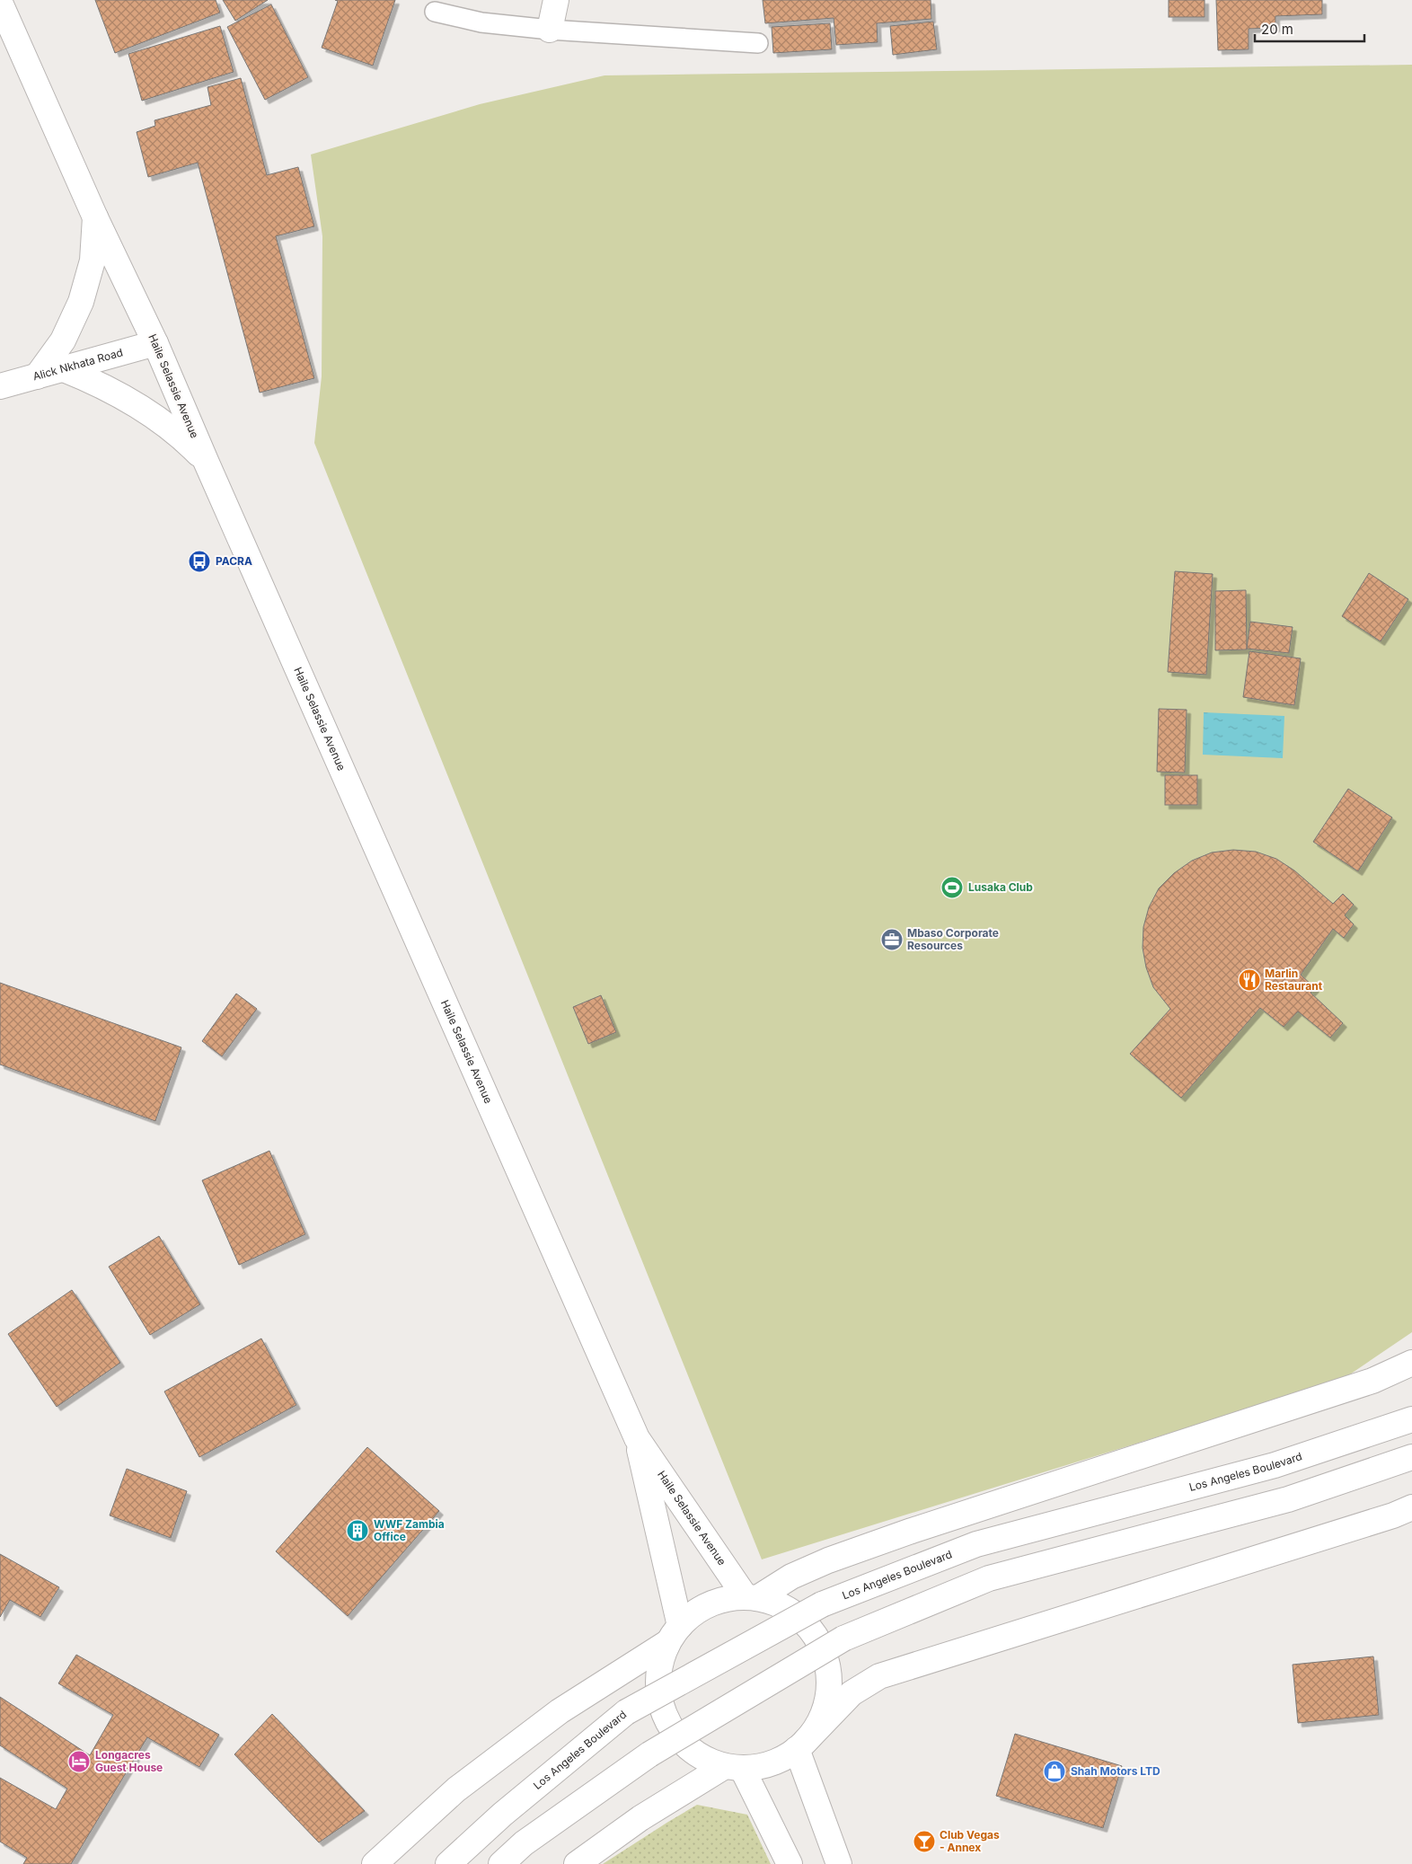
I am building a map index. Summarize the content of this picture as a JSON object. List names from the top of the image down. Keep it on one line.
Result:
{"streets":{"main road":["Alick Nkhata Road","Haile Selassie Avenue","Los Angeles Boulevard"]},"crossings":[["Alick Nkhata Road","Haile Selassie Avenue"]],"places":{"bus stop":["PACRA"],"sports":["Lusaka Club"],"office":["Mbaso Corporate Resources"],"restaurant":["Marlin Restaurant"],"building":["WWF Zambia Office"],"hotel":["Longacres Guest House"],"shop":["Shah Motors LTD"],"bar":["Club Vegas - Annex"]},"scale_bar":"20 m"}
